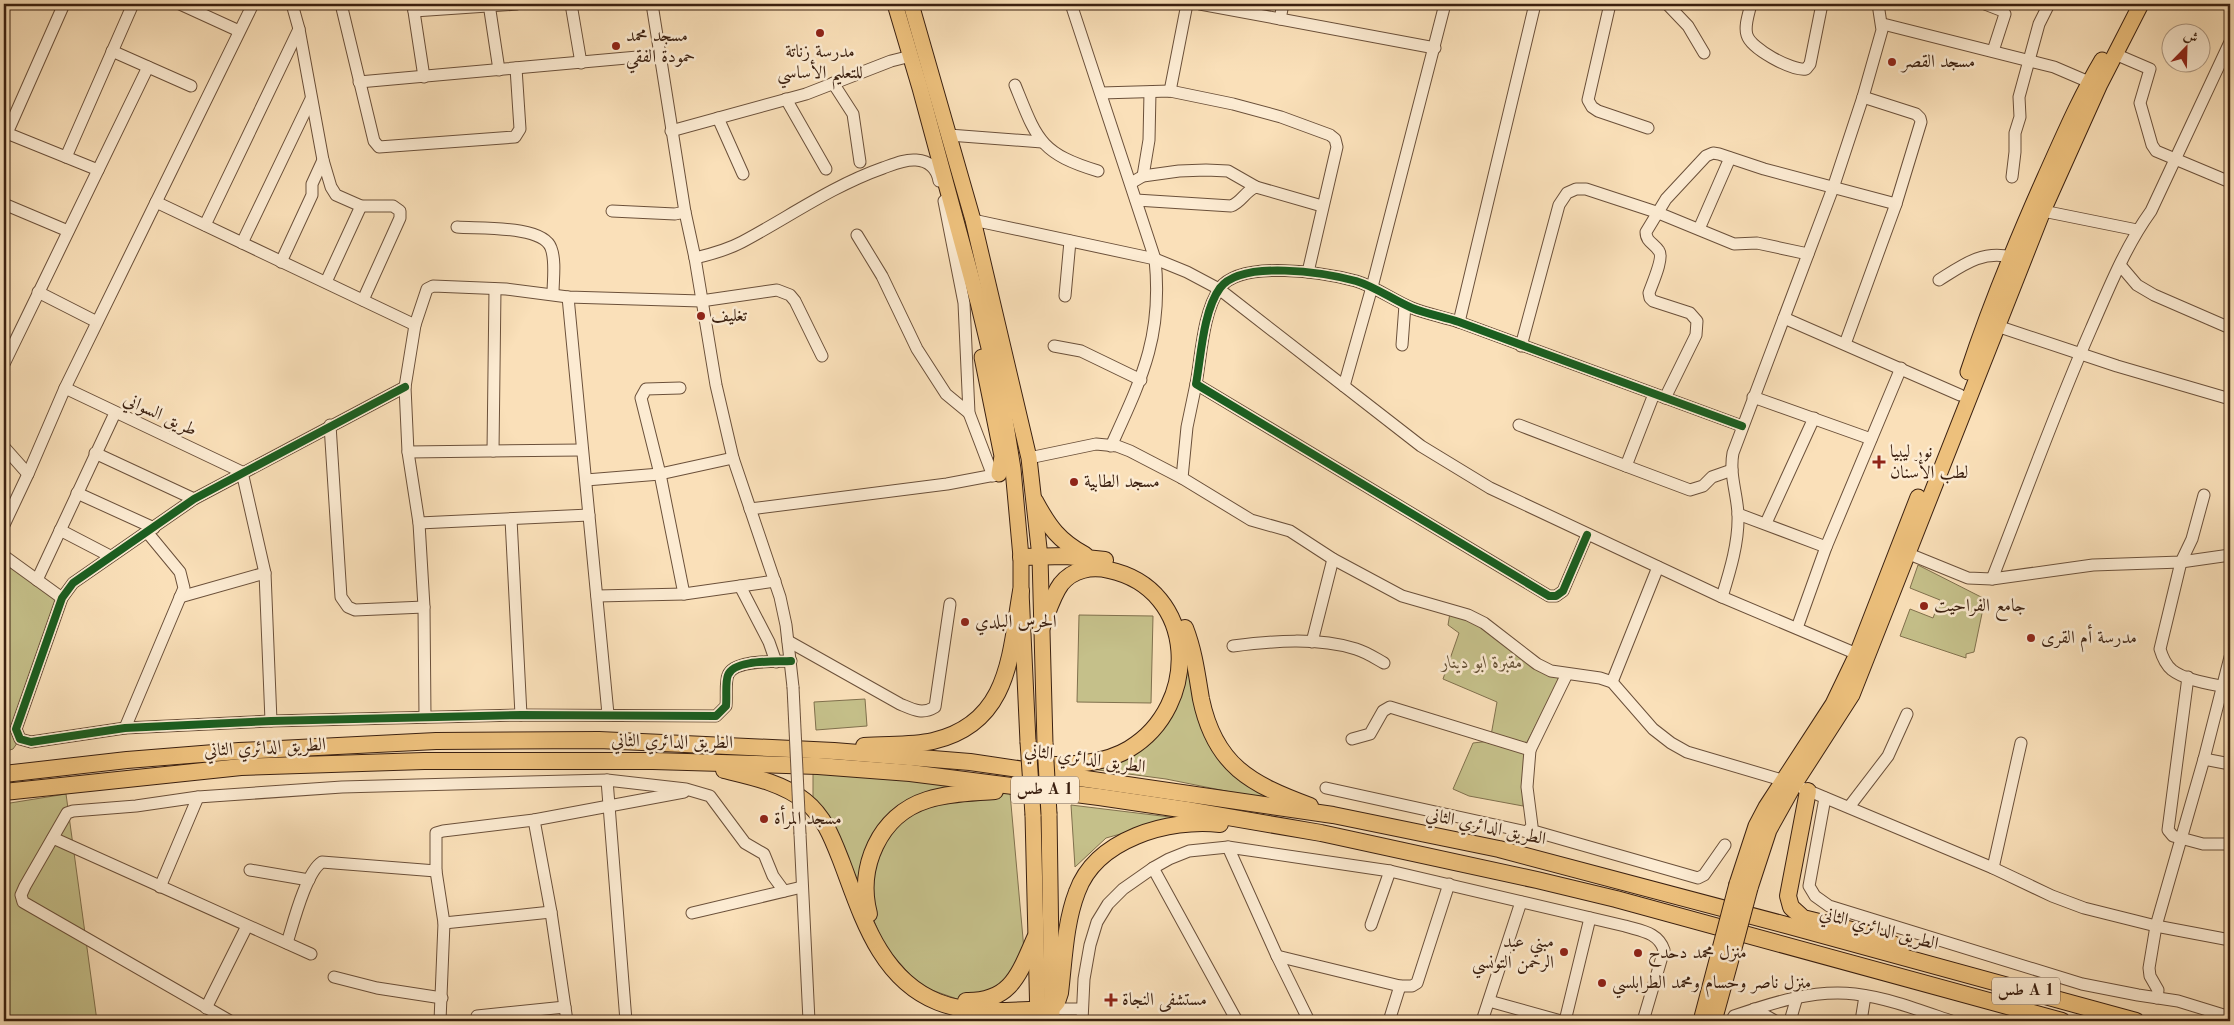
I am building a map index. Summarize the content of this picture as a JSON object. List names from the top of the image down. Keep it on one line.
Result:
{"streets":{"highway":["الطريق الدائري الثاني","طس A 1"],"street":["طريق السواني"]},"parks":["مقبرة ابو دينار"],"places":{"other":["مدرسة زناتة للتعليم الأساسي","مسجد محمد حمودة الفقي","مسجد القصر","تغليف","مسجد الطابية","جامع الفراحيت","الحرس البلدي","مدرسة أم القرى","مسجد المرأة","مبني عبد الرحمن التونسي","منزل محمد دحدح","منزل ناصر وحسام ومحمد الطرابلسي"],"health":["نور ليبيا لطب الأسنان","مستشفى النجاة"]},"north":"top right"}
